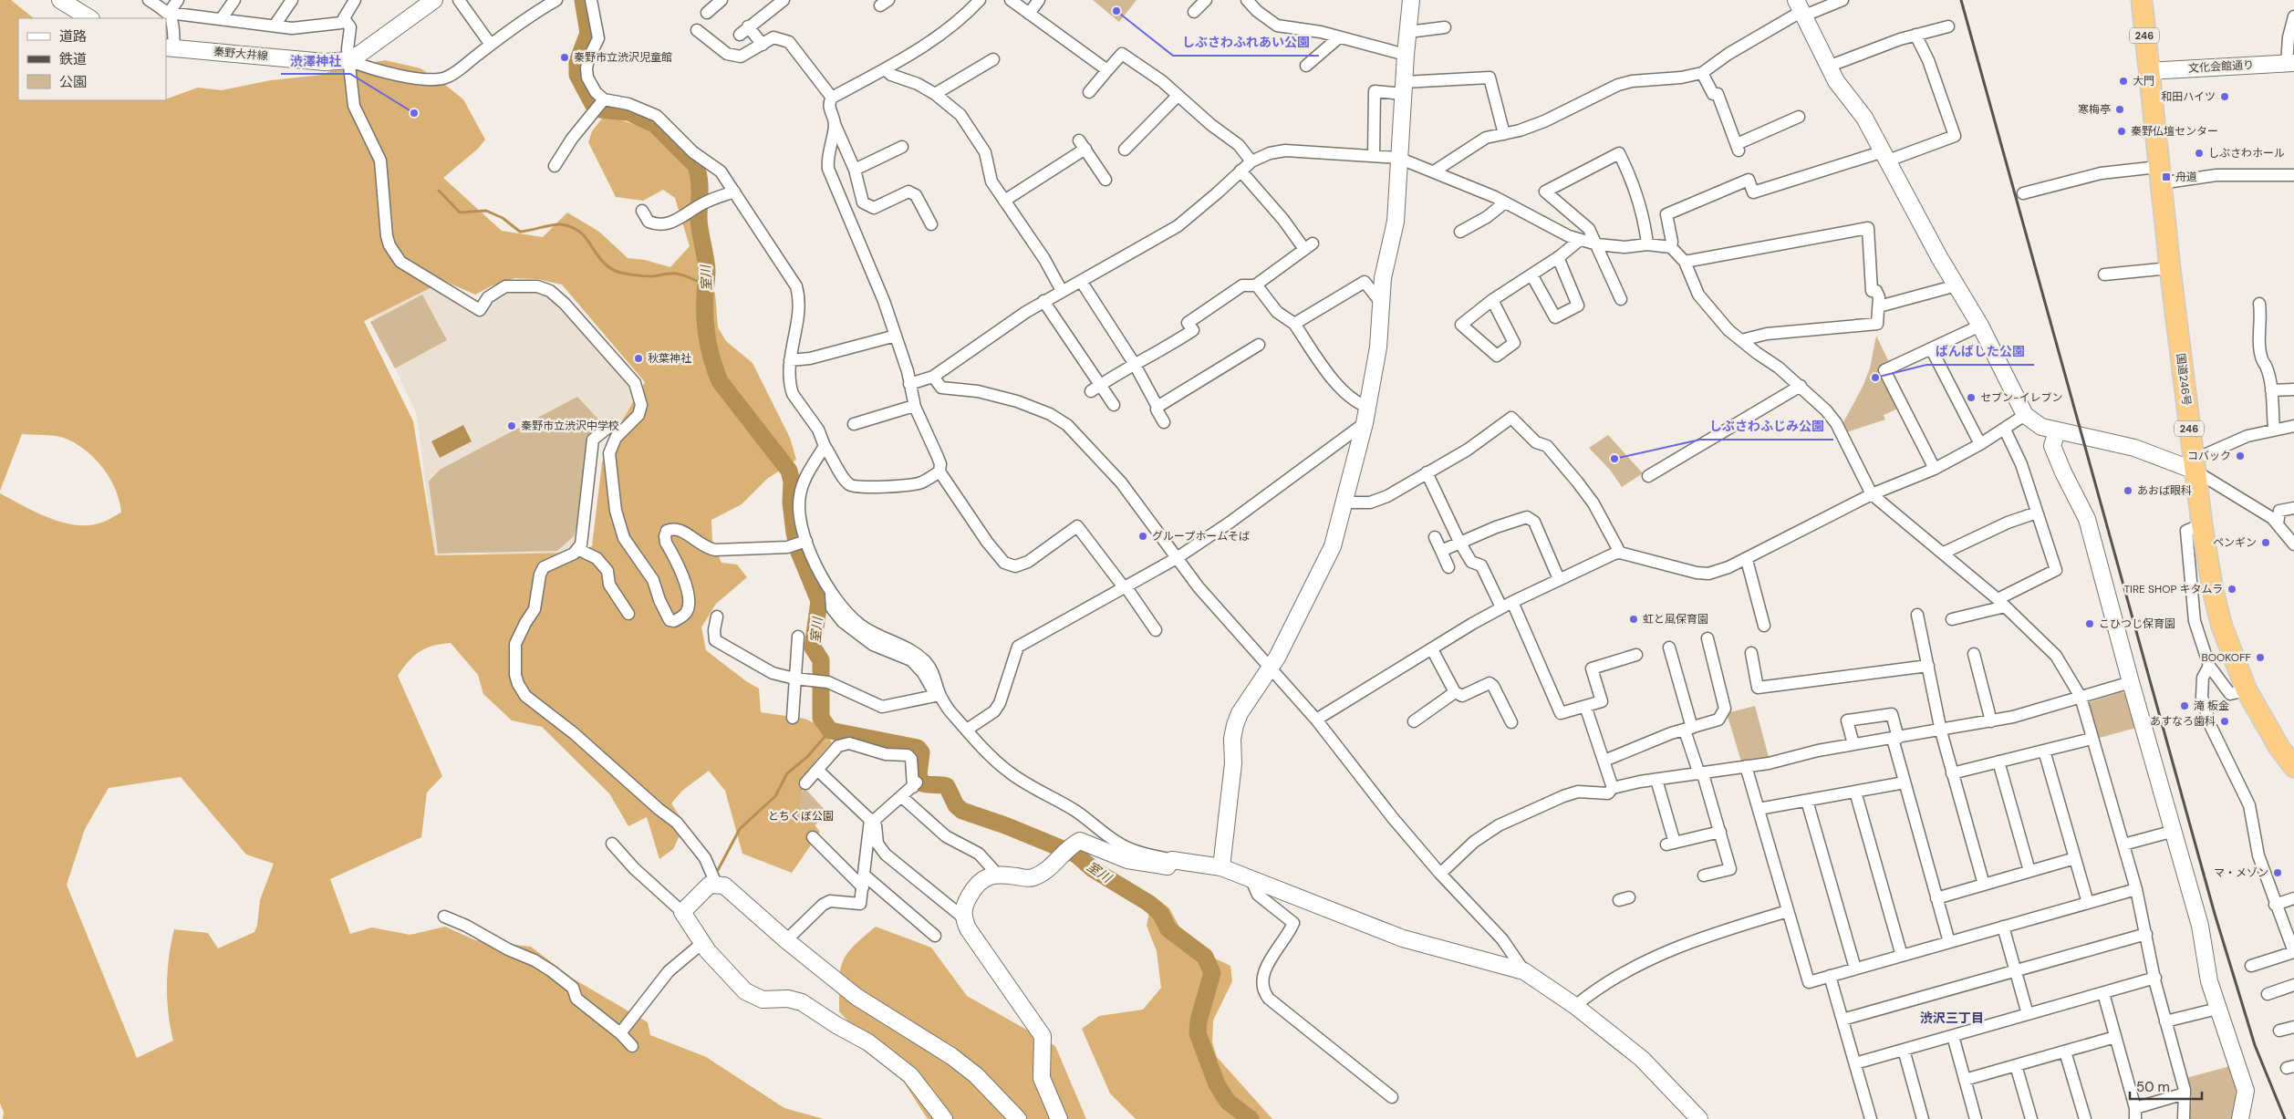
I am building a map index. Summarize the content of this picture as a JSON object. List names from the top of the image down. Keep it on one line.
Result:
{"streets":{"highway":["246","国道246号"],"street":["秦野大井線","文化会館通り"]},"crossings":[["文化会館通り","国道246号"]],"districts":["渋沢三丁目"],"water":["室川"],"parks":["とちくぼ公園"],"places":{"other":["しぶさわふれあい公園","秦野市立渋沢児童館","大門","和田ハイツ","寒梅亭","渋澤神社","秦野仏壇センター","しぶさわホール","秋葉神社","ばんばした公園","セブン-イレブン","秦野市立渋沢中学校","コバック","しぶさわふじみ公園","あおば眼科","グループホームそば","ペンギン","TIRE SHOP キタムラ","虹と風保育園","こひつじ保育園","BOOKOFF","滝 板金","あすなろ歯科","マ・メゾン"],"transit":["舟道"]},"legend":["道路","鉄道","公園"],"scale_bar":"50 m"}
